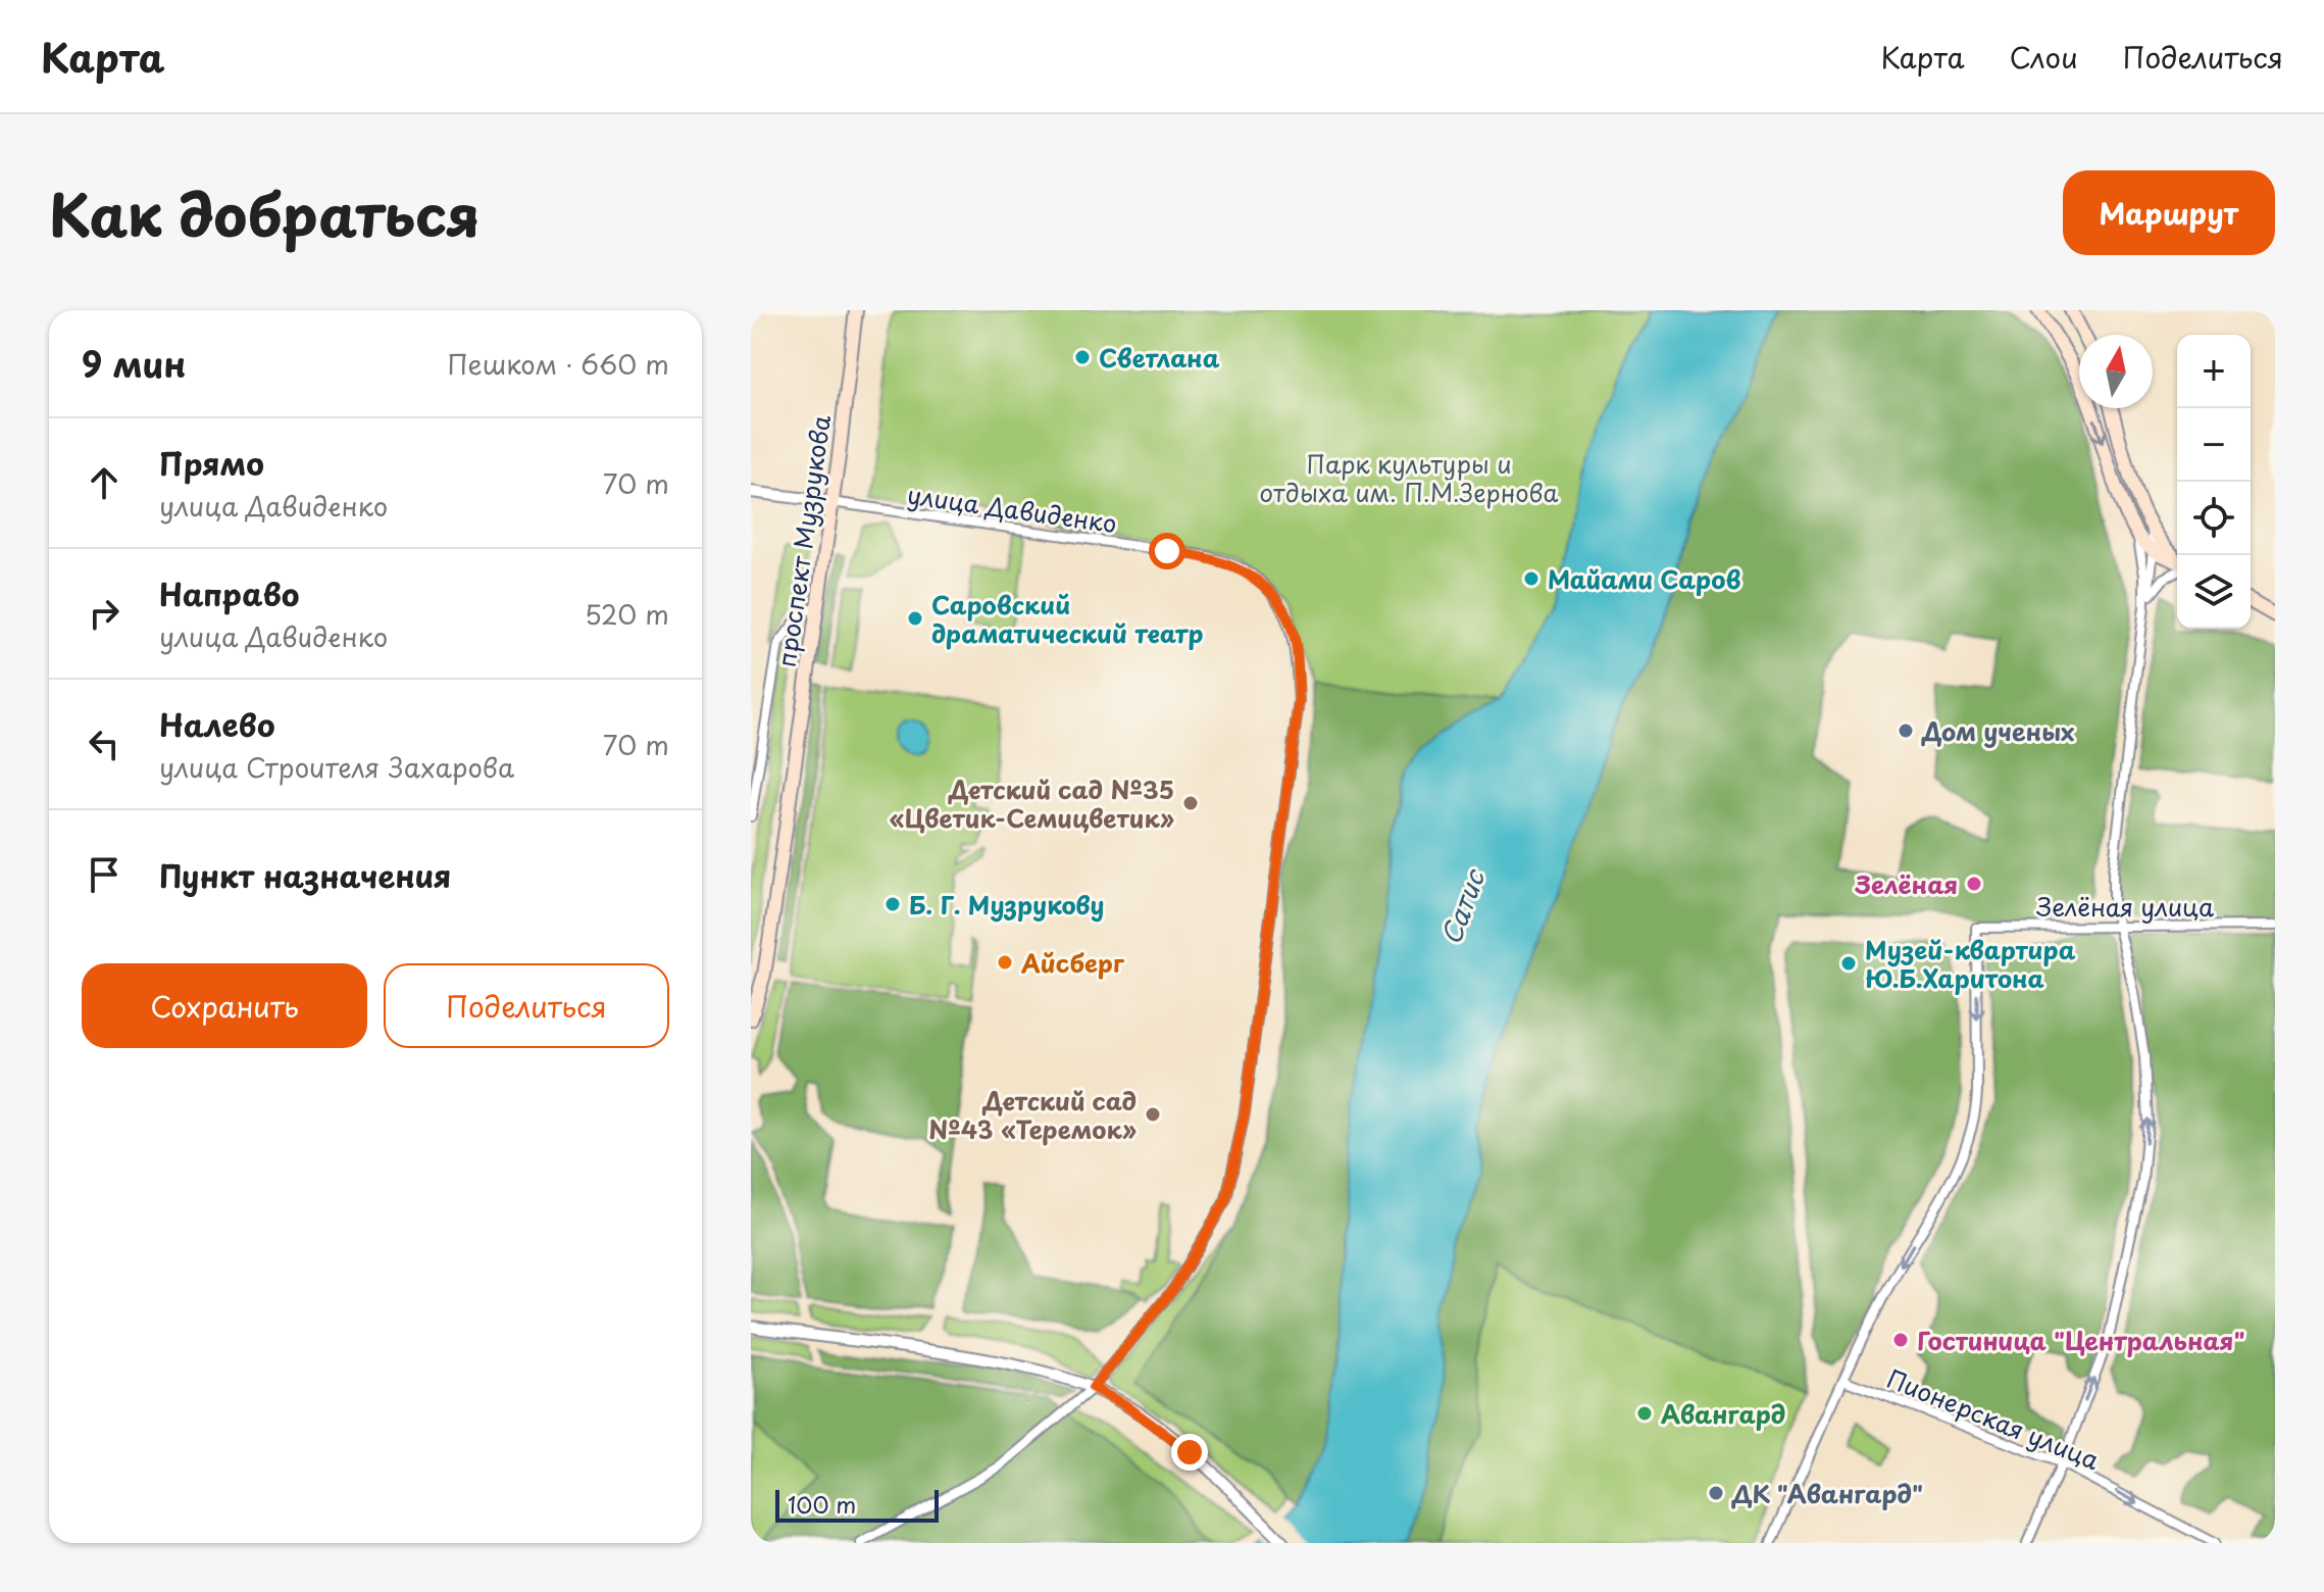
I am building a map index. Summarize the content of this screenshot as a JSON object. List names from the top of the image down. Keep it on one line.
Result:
{"streets":{"main road":["проспект Музрукова"],"street":["улица Давиденко","Зелёная улица","Пионерская улица"]},"crossings":[["улица Давиденко","проспект Музрукова"],["Зелёная улица","Пионерская улица"]],"one_way":["Зелёная улица","Пионерская улица"],"water":["Сатис"],"parks":["Парк культуры и отдыха им. П.М.Зернова"],"places":["Светлана","Майами Саров","Саровский драматический театр","Дом ученых","Детский сад №35 «Цветик-Семицветик»","Зелёная","Б. Г. Музрукову","Айсберг","Музей-квартира Ю.Б.Харитона","Детский сад №43 «Теремок»","Гостиница \"Центральная\"","Авангард","ДК \"Авангард\""],"scale_bar":"100 m","north":"top","page":{"header":"Карта","nav":["Карта","Слои","Поделиться"],"title":"Как добраться","buttons":["Маршрут",["Сохранить","Поделиться"]],"heading":["9 мин","Пешком · 660 m"],"map_buttons":["+","−"],"list":[["Прямо","улица Давиденко","70 m"],["Направо","улица Давиденко","520 m"],["Налево","улица Строителя Захарова","70 m"],"Пункт назначения"],"scale":"100 m"}}
